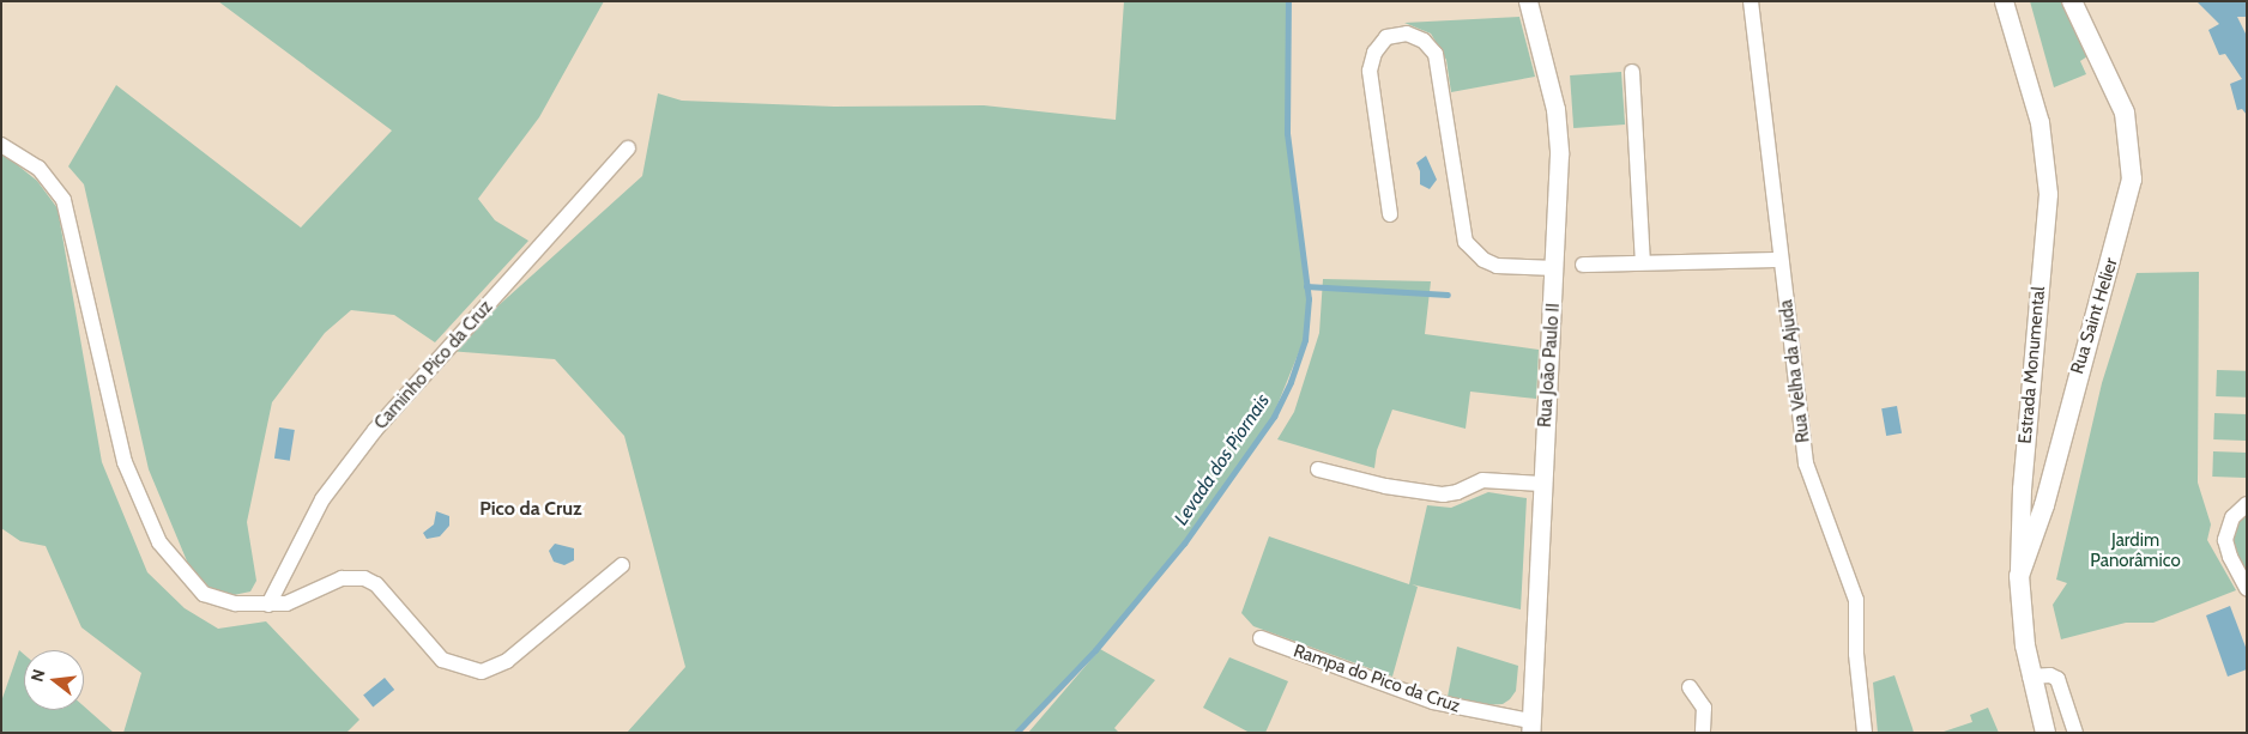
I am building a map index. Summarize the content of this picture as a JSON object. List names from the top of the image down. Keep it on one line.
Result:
{"streets":{"main road":["Rua Saint Helier","Estrada Monumental"],"street":["Caminho Pico da Cruz","Rua João Paulo II","Rua Velha da Ajuda","Rampa do Pico da Cruz"]},"crossings":[["Rua Saint Helier","Estrada Monumental"],["Rua João Paulo II","Rampa do Pico da Cruz"]],"districts":["Pico da Cruz"],"water":["Levada dos Piornais"],"parks":["Jardim Panorâmico"],"north":"left"}
